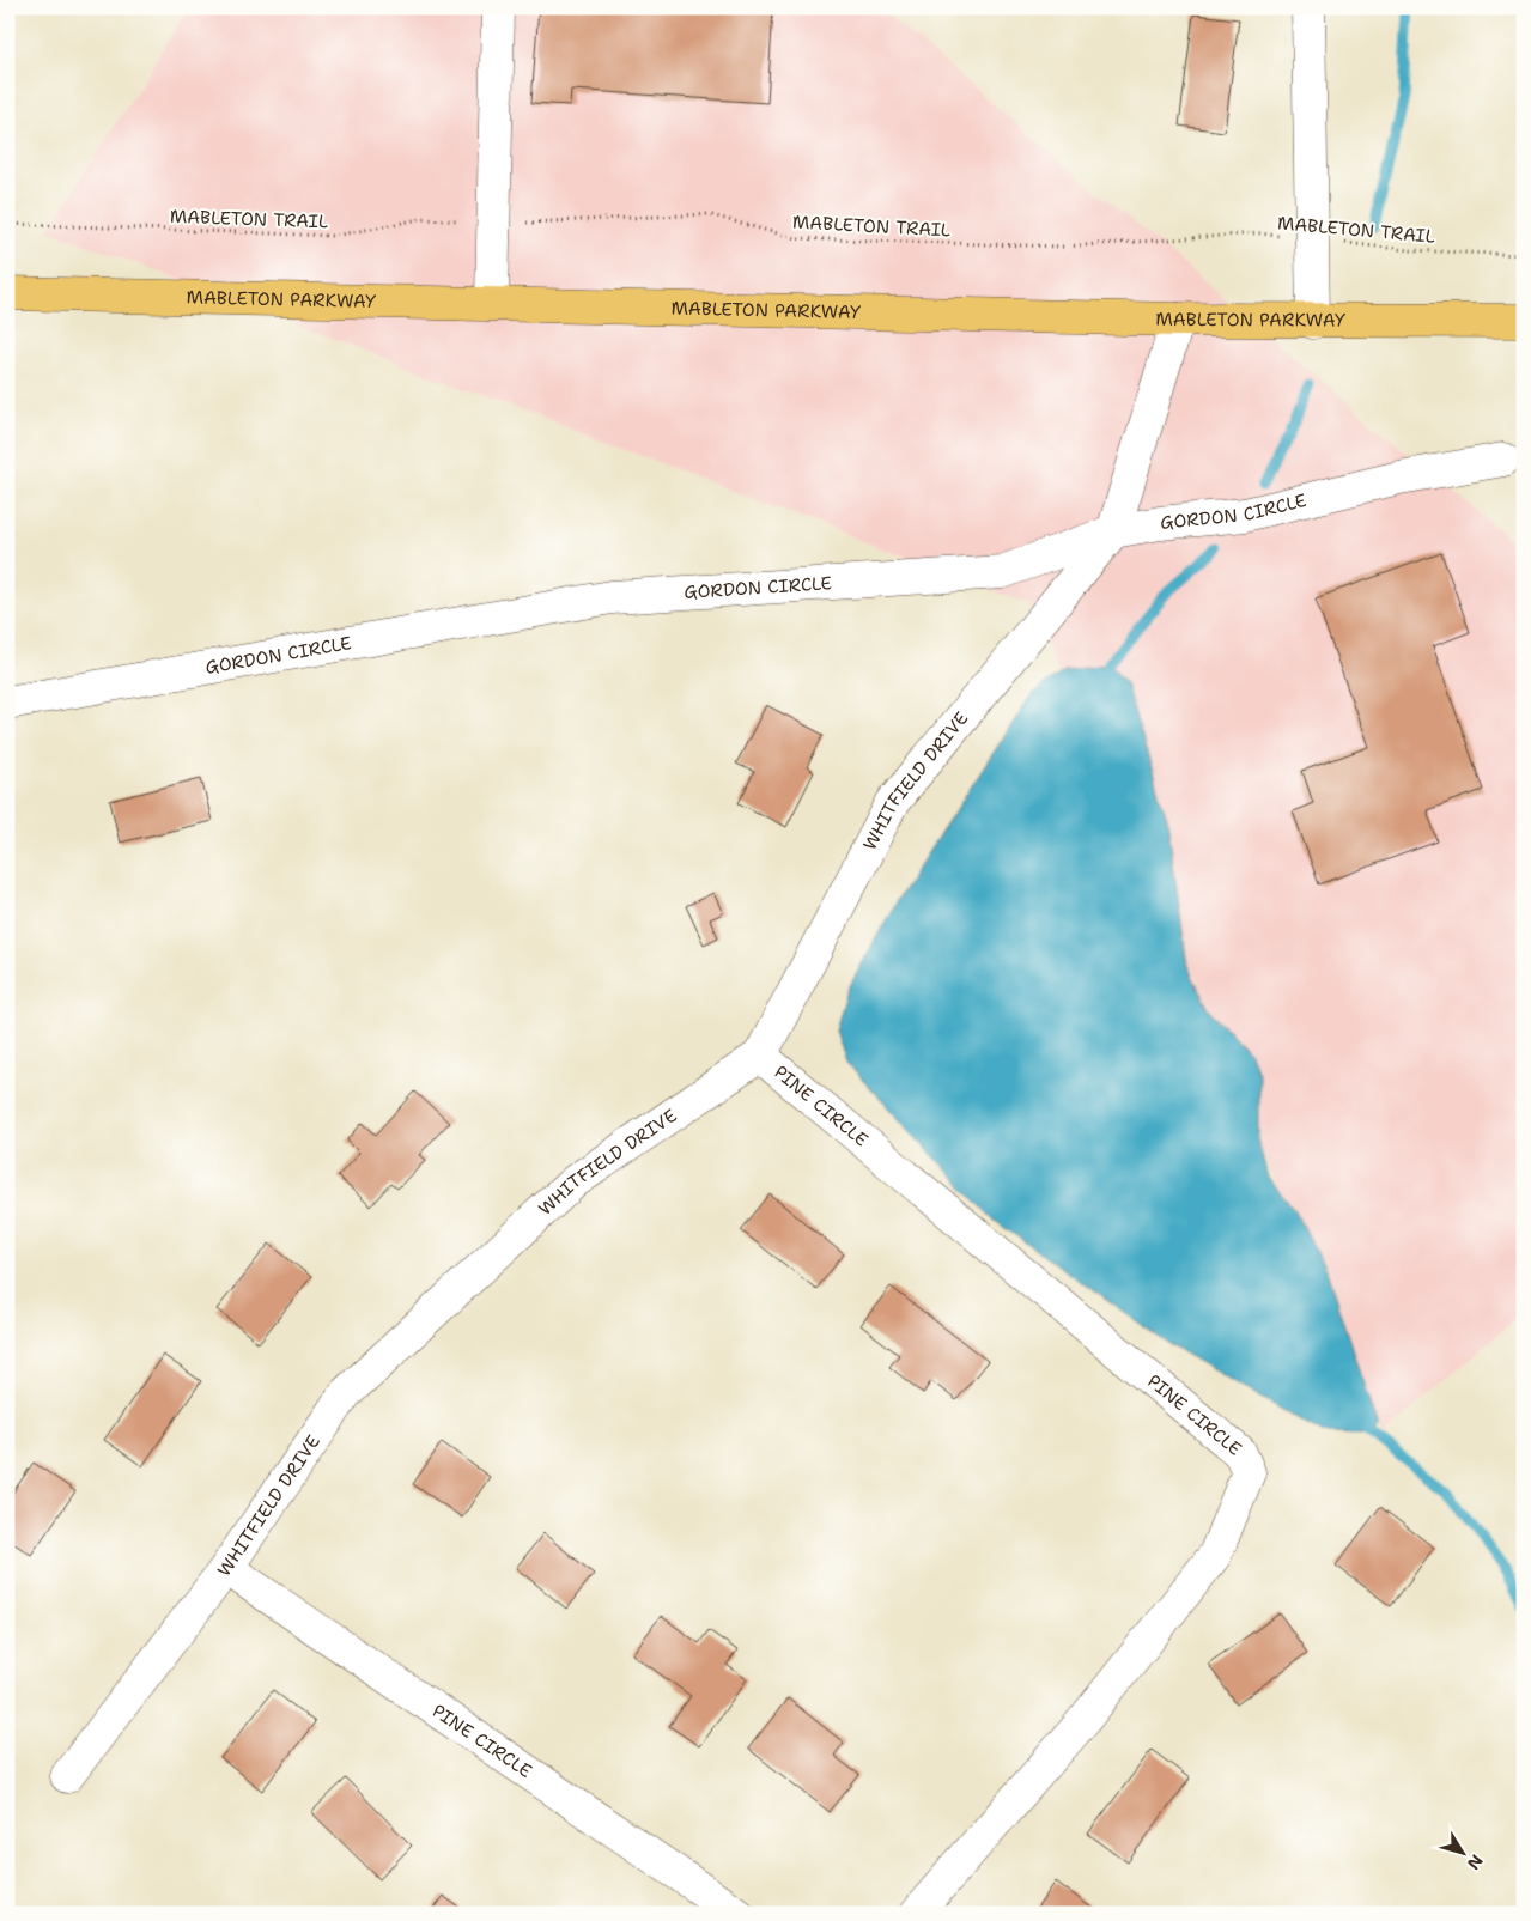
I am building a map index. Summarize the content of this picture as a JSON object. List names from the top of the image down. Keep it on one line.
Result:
{"streets":{"main road":["MABLETON PARKWAY"],"street":["GORDON CIRCLE","WHITFIELD DRIVE","PINE CIRCLE"],"path":["MABLETON TRAIL"]},"crossings":[["GORDON CIRCLE","WHITFIELD DRIVE"],["WHITFIELD DRIVE","PINE CIRCLE"]],"north":"bottom right"}
